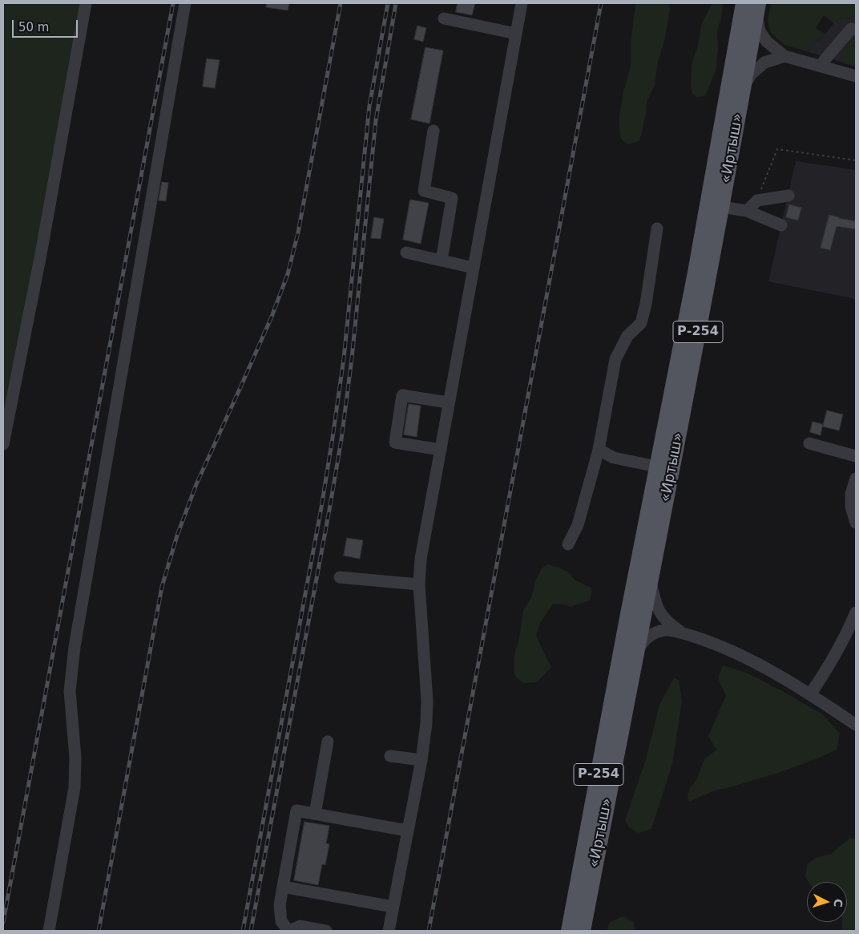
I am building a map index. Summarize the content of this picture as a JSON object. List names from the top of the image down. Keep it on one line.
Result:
{"streets":{"main road":["«Иртыш»","Р-254"]},"scale_bar":"50 m","north":"right"}
